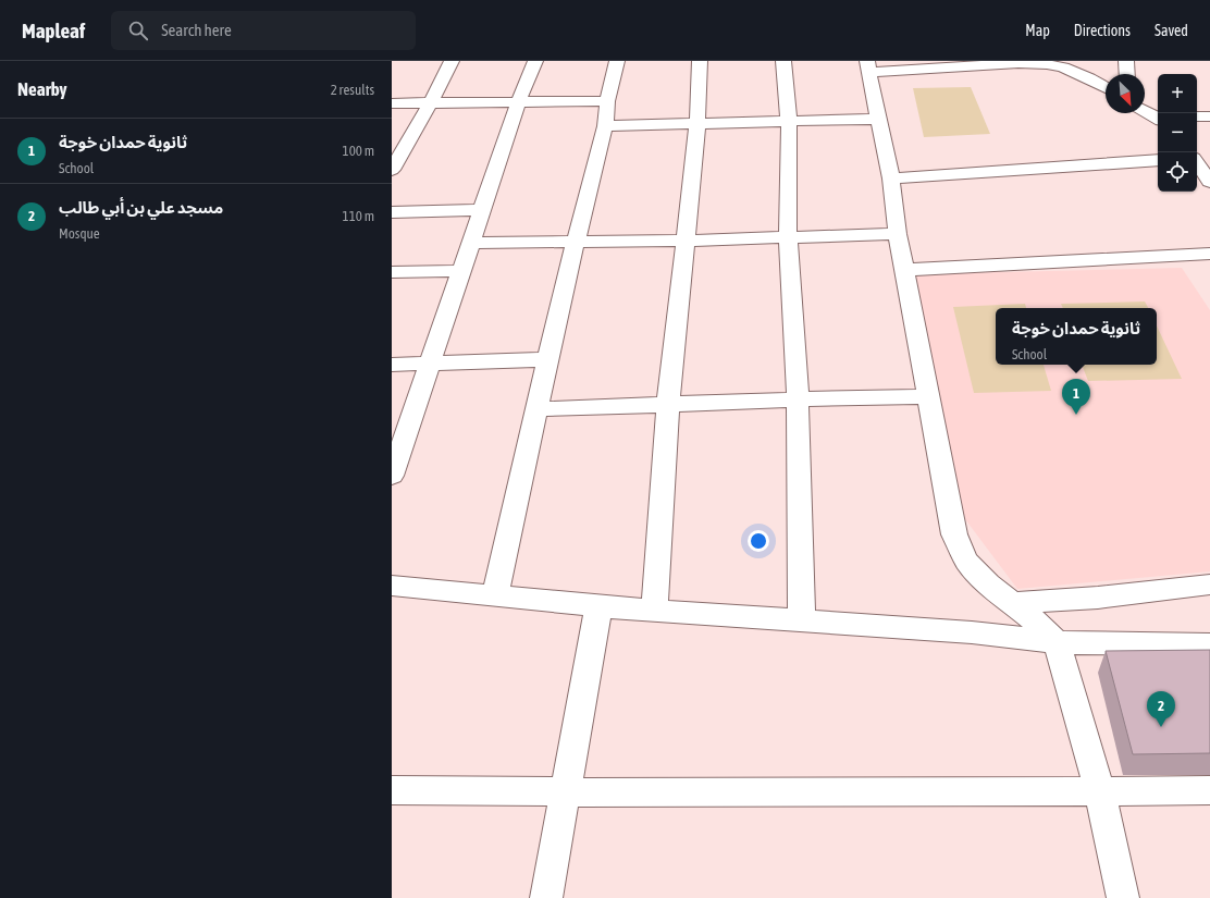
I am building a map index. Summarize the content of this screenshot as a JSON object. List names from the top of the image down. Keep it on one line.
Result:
{"north":"bottom right","page":{"header":"Mapleaf","search":"Search here","nav":["Map","Directions","Saved"],"heading":["Nearby","2 results"],"map_buttons":["+","−"],"list":[{"mark":"1","name":"ثانوية حمدان خوجة","note":"School","value":"100 m"},{"mark":"2","name":"مسجد علي بن أبي طالب","note":"Mosque","value":"110 m"}],"popup":["ثانوية حمدان خوجة","School"],"pins":["1","2"]}}
